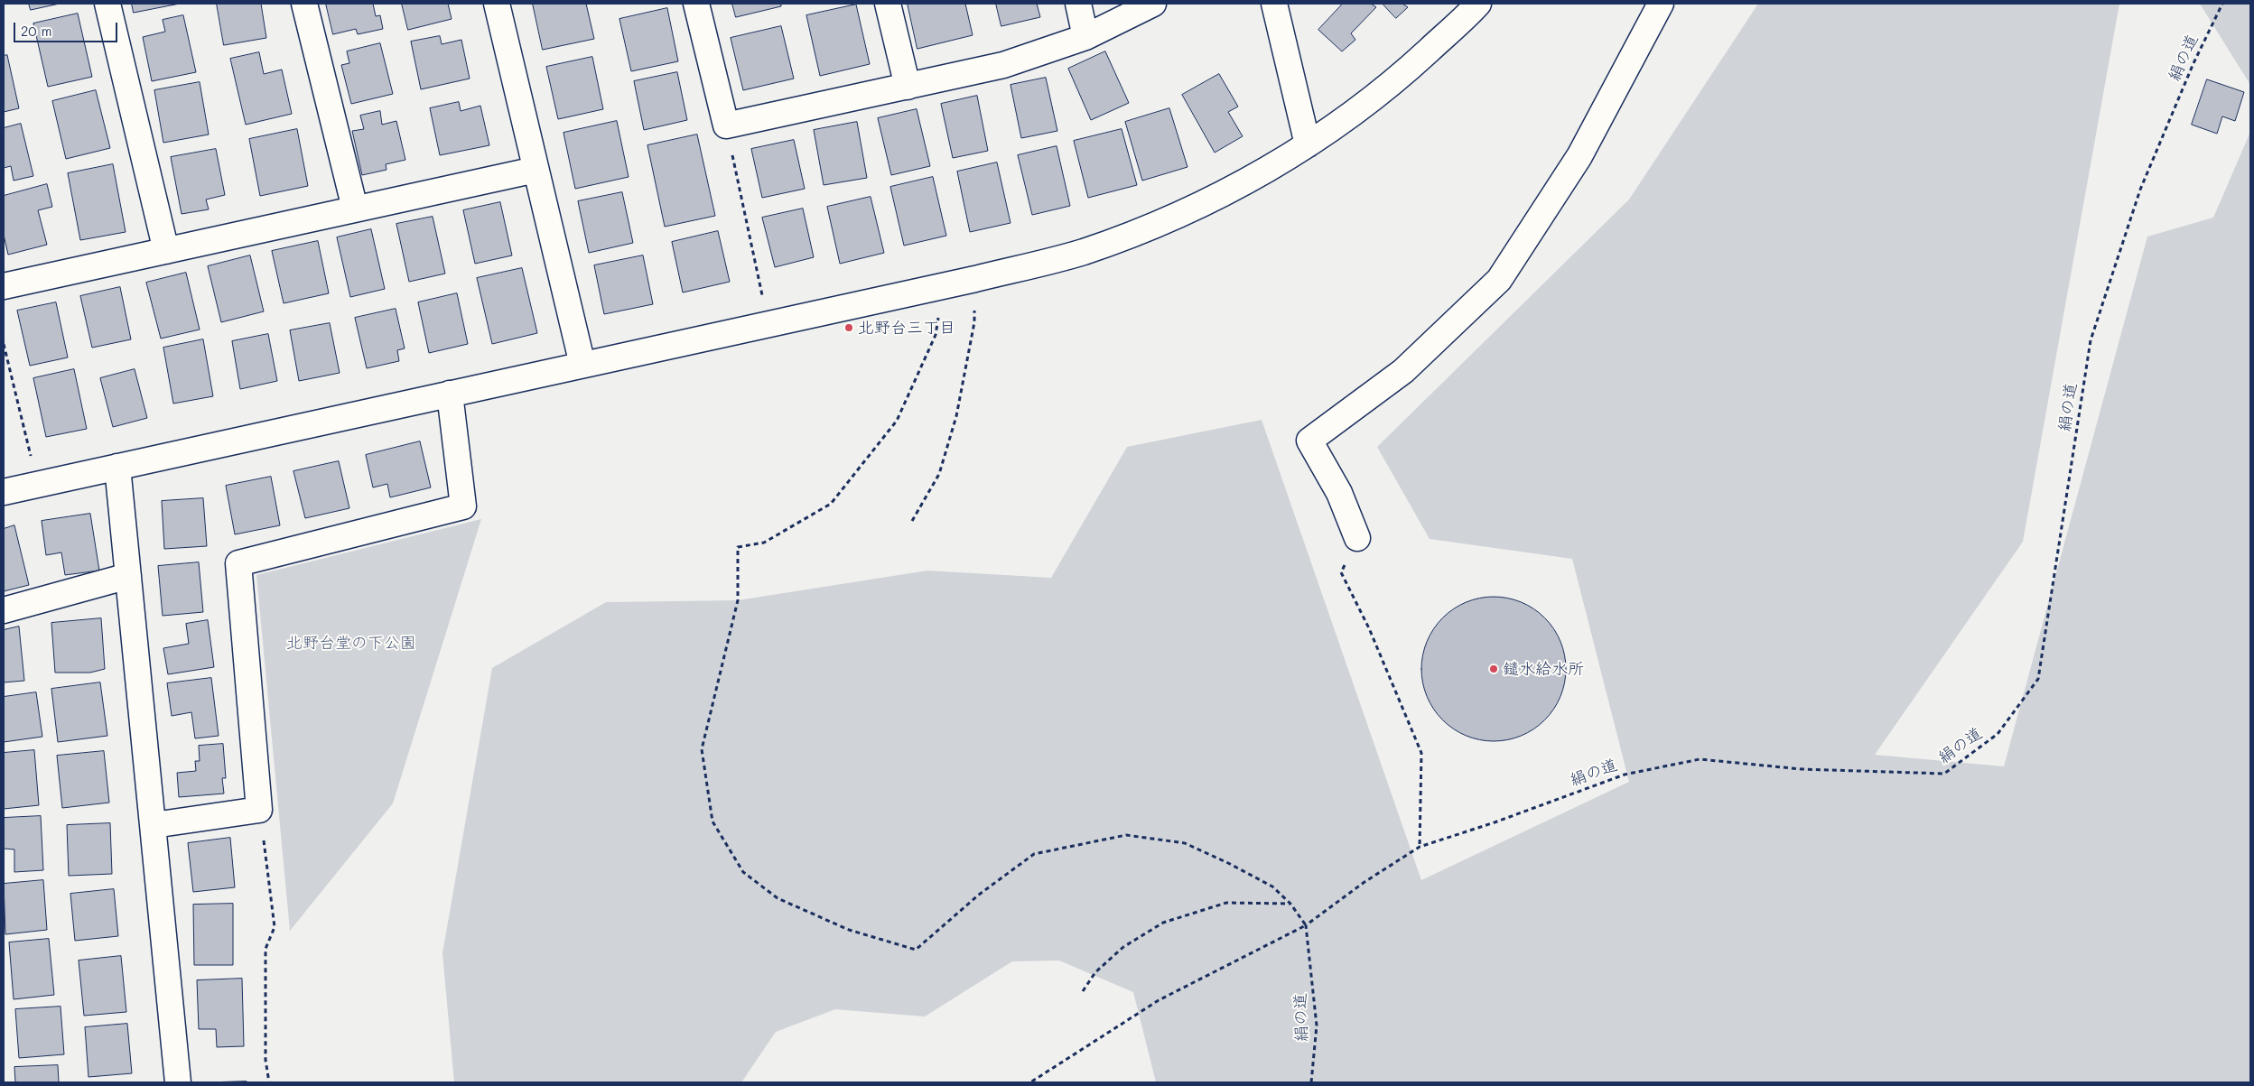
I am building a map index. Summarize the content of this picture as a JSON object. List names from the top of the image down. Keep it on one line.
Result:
{"streets":{"path":["絹の道"]},"parks":["北野台堂の下公園"],"places":["北野台三丁目","鑓水給水所"],"scale_bar":"20 m"}
